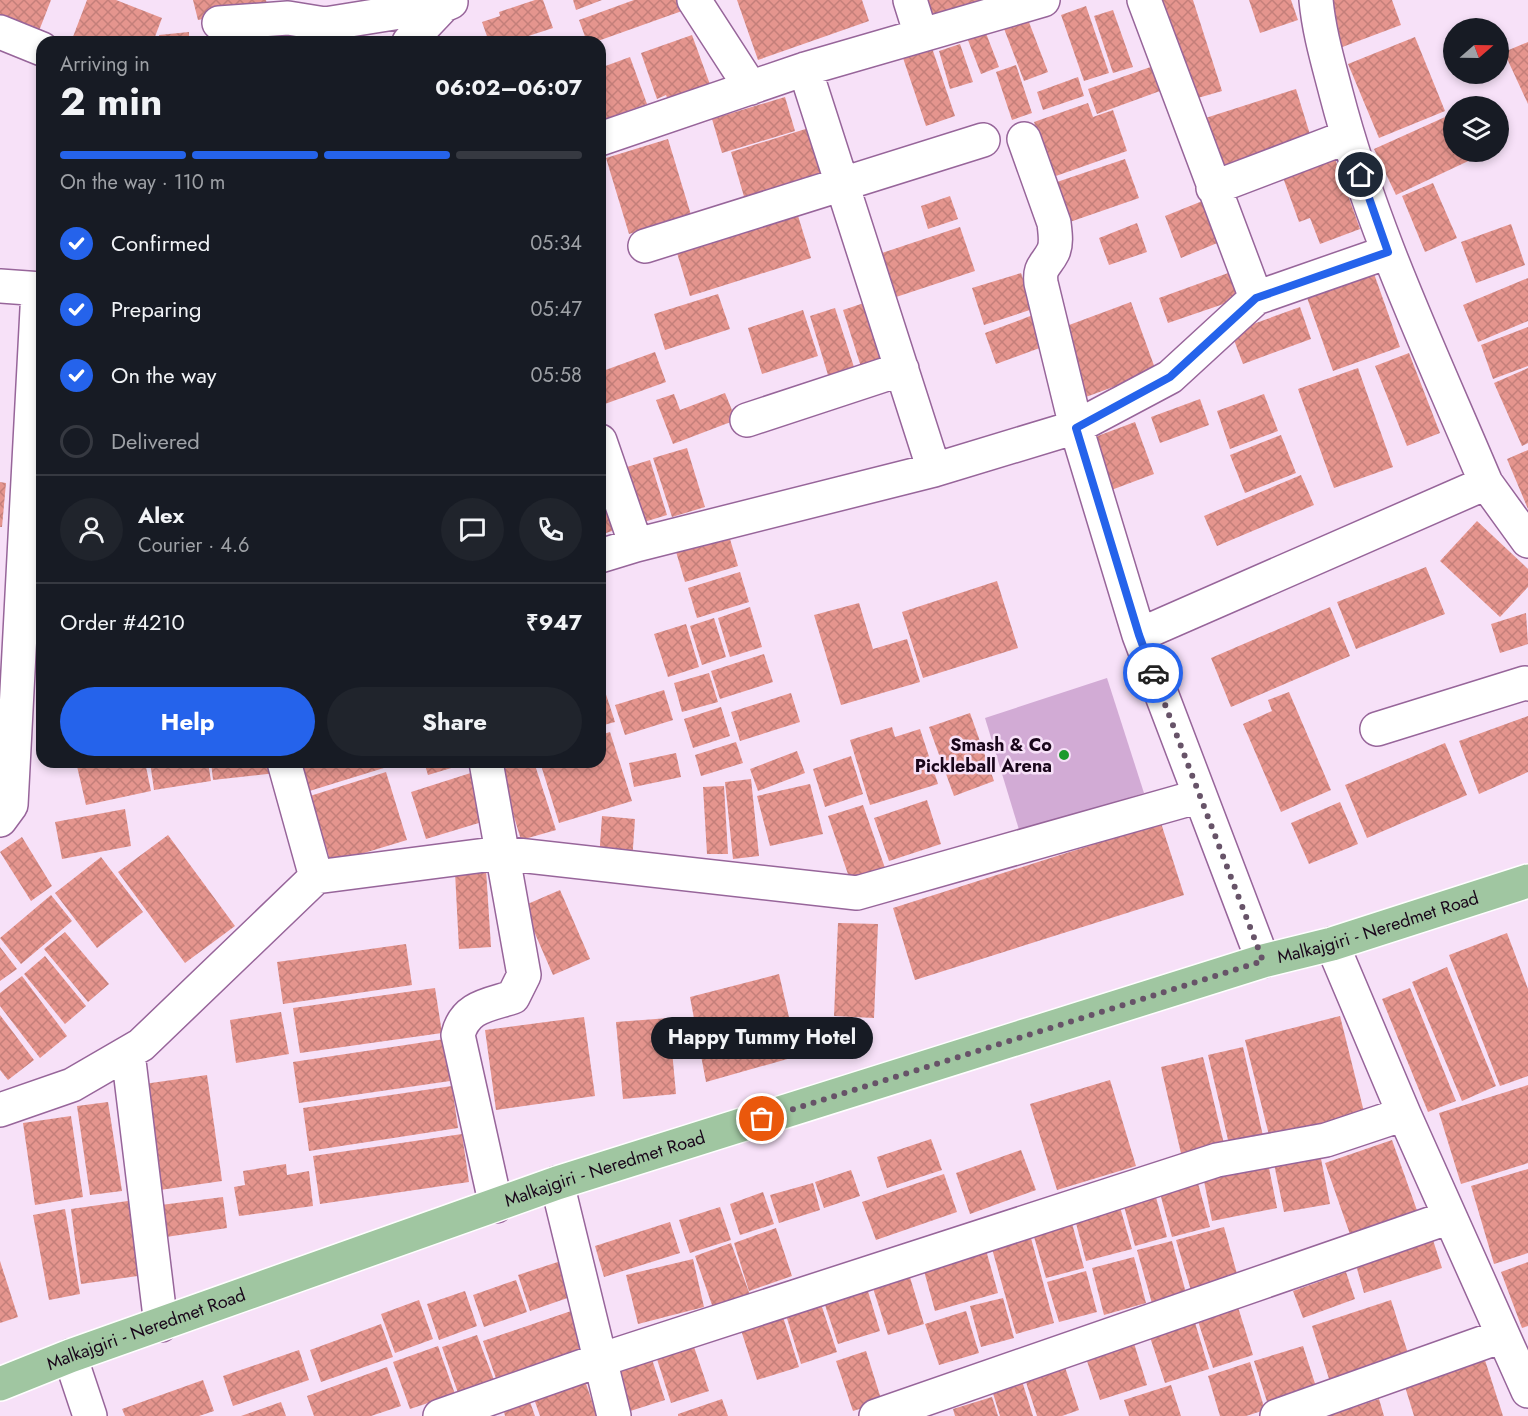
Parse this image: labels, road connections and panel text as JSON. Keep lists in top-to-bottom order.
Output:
{
  "streets": {
    "main road": ["Malkajgiri - Neredmet Road"]
  },
  "places": ["Smash & Co Pickleball Arena", "Happy Tummy Hotel"],
  "north": "right",
  "page": {
    "heading": ["2 min", "Arriving in", "06:02–06:07"],
    "panel": [
      "Alex",
      "Courier · 4.6",
      "Order #4210",
      "₹947"
    ],
    "bar": "On the way · 110 m",
    "list": [
      ["Confirmed", "05:34"],
      ["Preparing", "05:47"],
      ["On the way", "05:58"],
      "Delivered"
    ],
    "buttons": ["Help", "Share"],
    "bubble": "Happy Tummy Hotel"
  }
}
